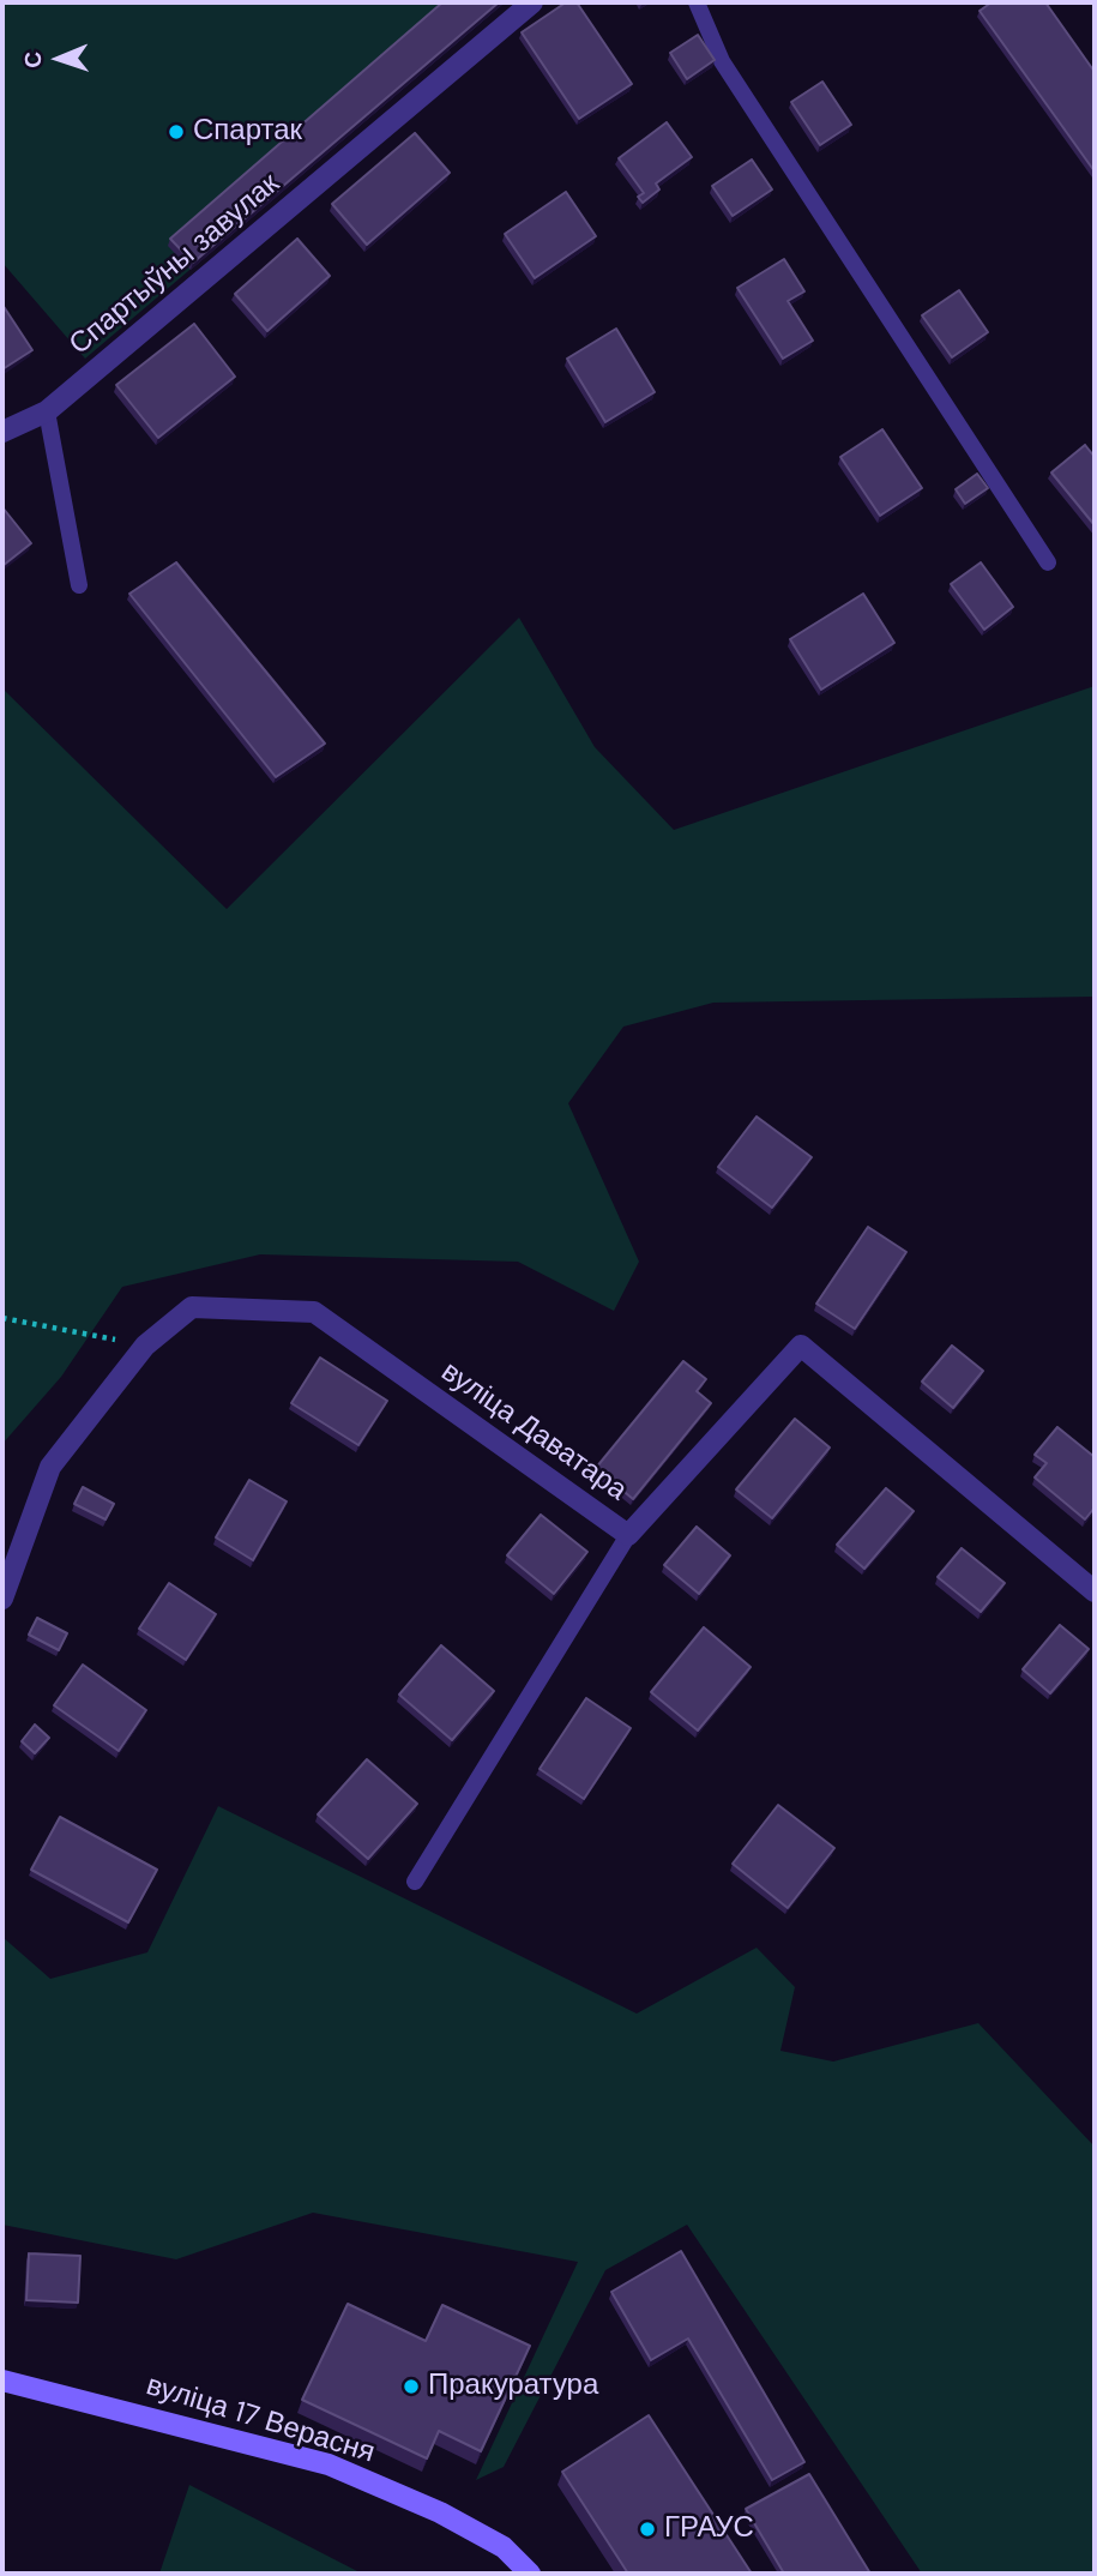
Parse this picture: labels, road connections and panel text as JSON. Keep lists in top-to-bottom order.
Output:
{
  "streets": {
    "street": ["Спартыўны завулак", "вуліца Даватара", "вуліца 17 Верасня"]
  },
  "places": ["Спартак", "Пракуратура", "ГРАУС"],
  "north": "left"
}
